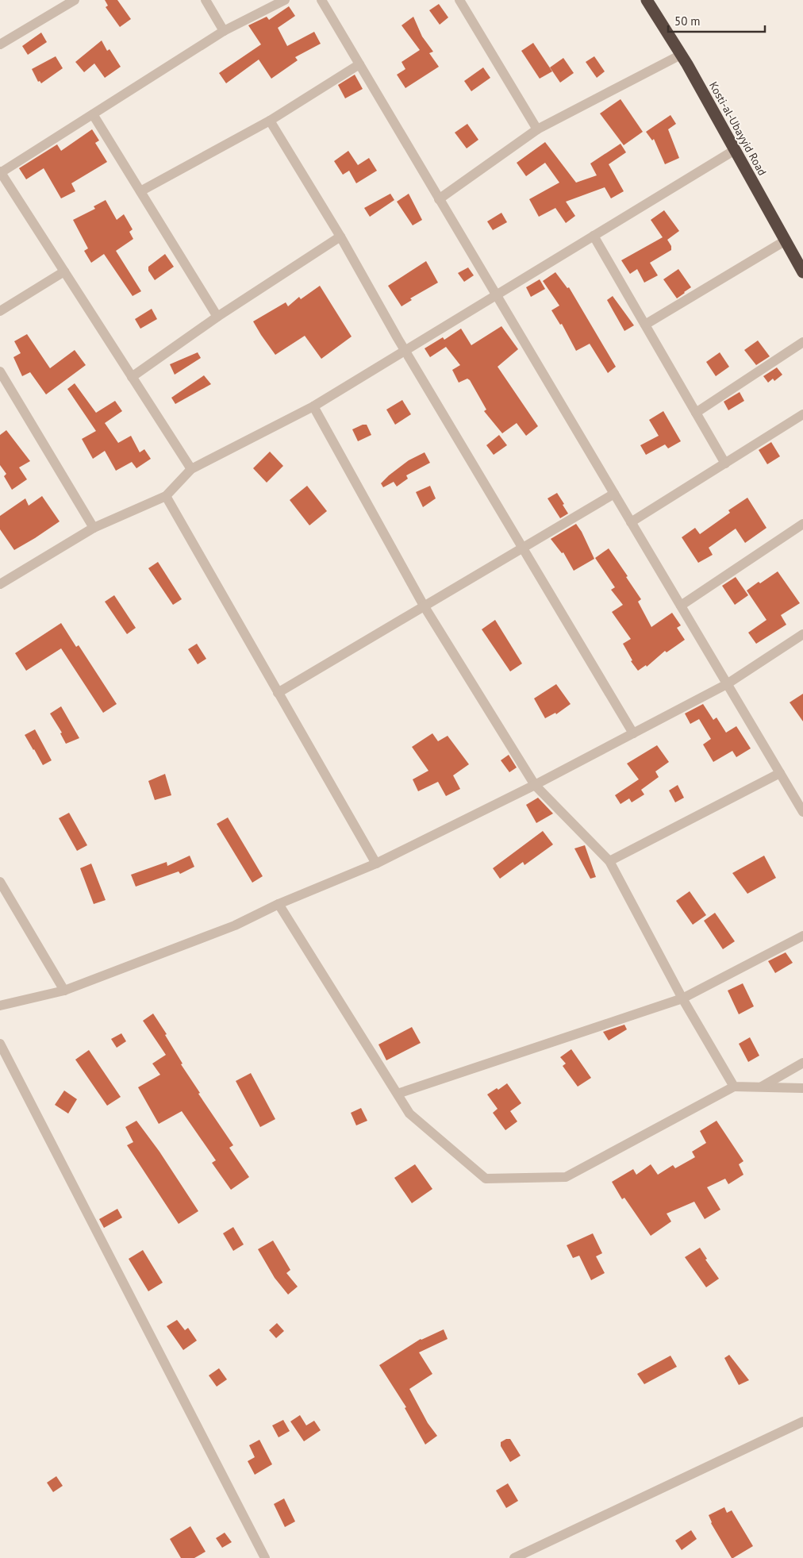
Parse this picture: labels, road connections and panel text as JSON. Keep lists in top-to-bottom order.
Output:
{
  "streets": {
    "highway": ["Kosti-al-Ubayyid Road"]
  },
  "scale_bar": "50 m"
}
